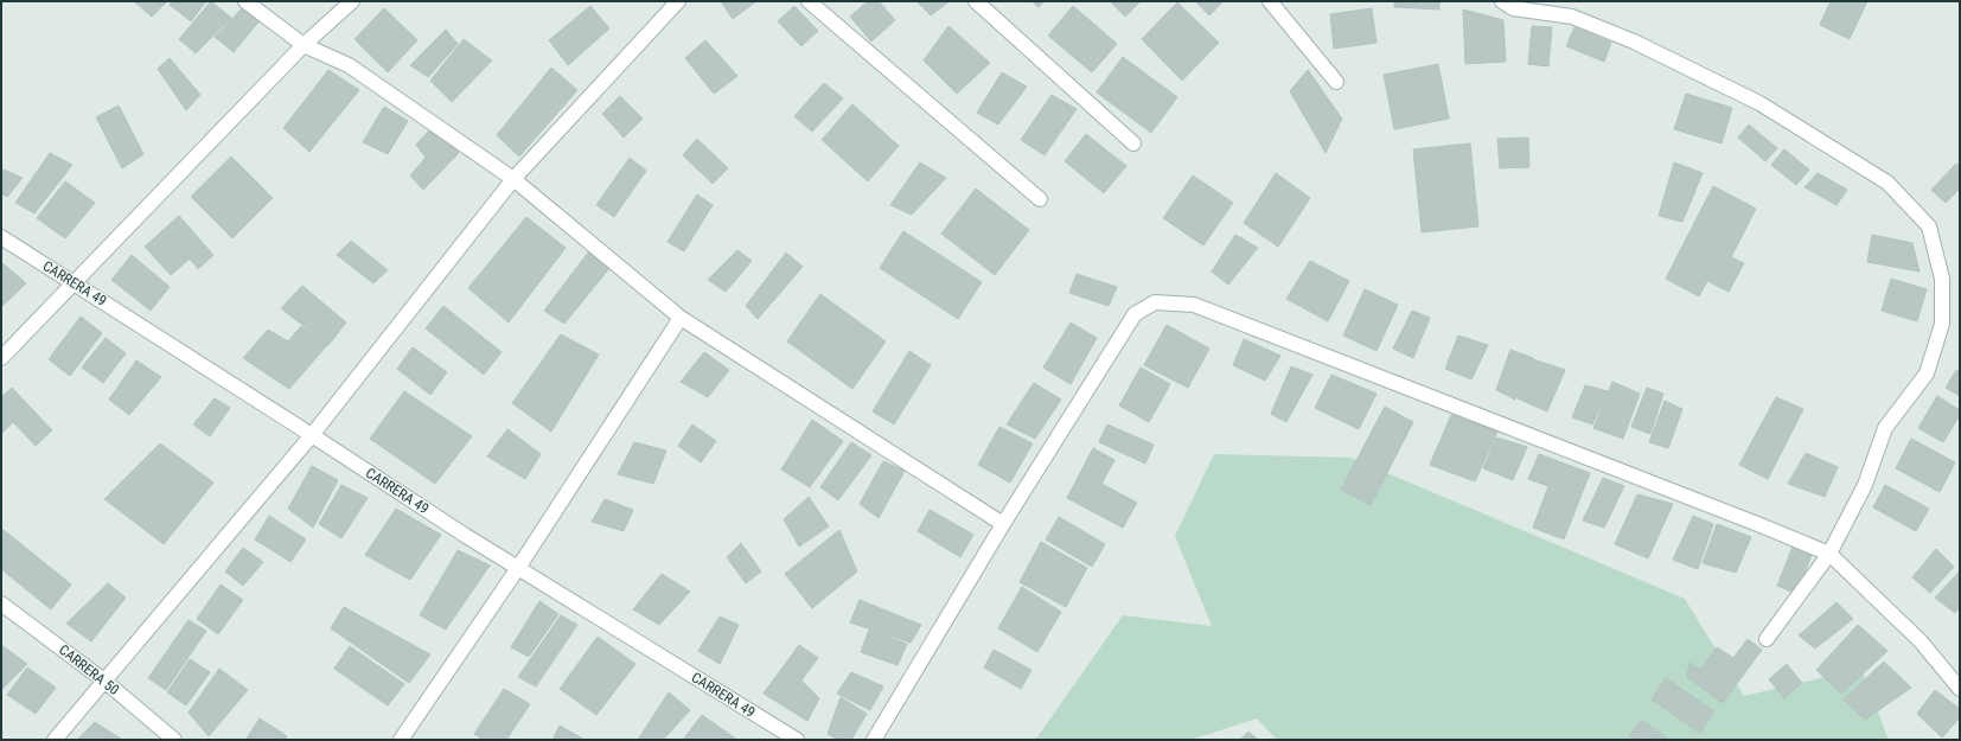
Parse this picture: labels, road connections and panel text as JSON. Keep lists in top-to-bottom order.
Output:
{
  "streets": {
    "street": ["CARRERA 49", "CARRERA 50"]
  }
}
